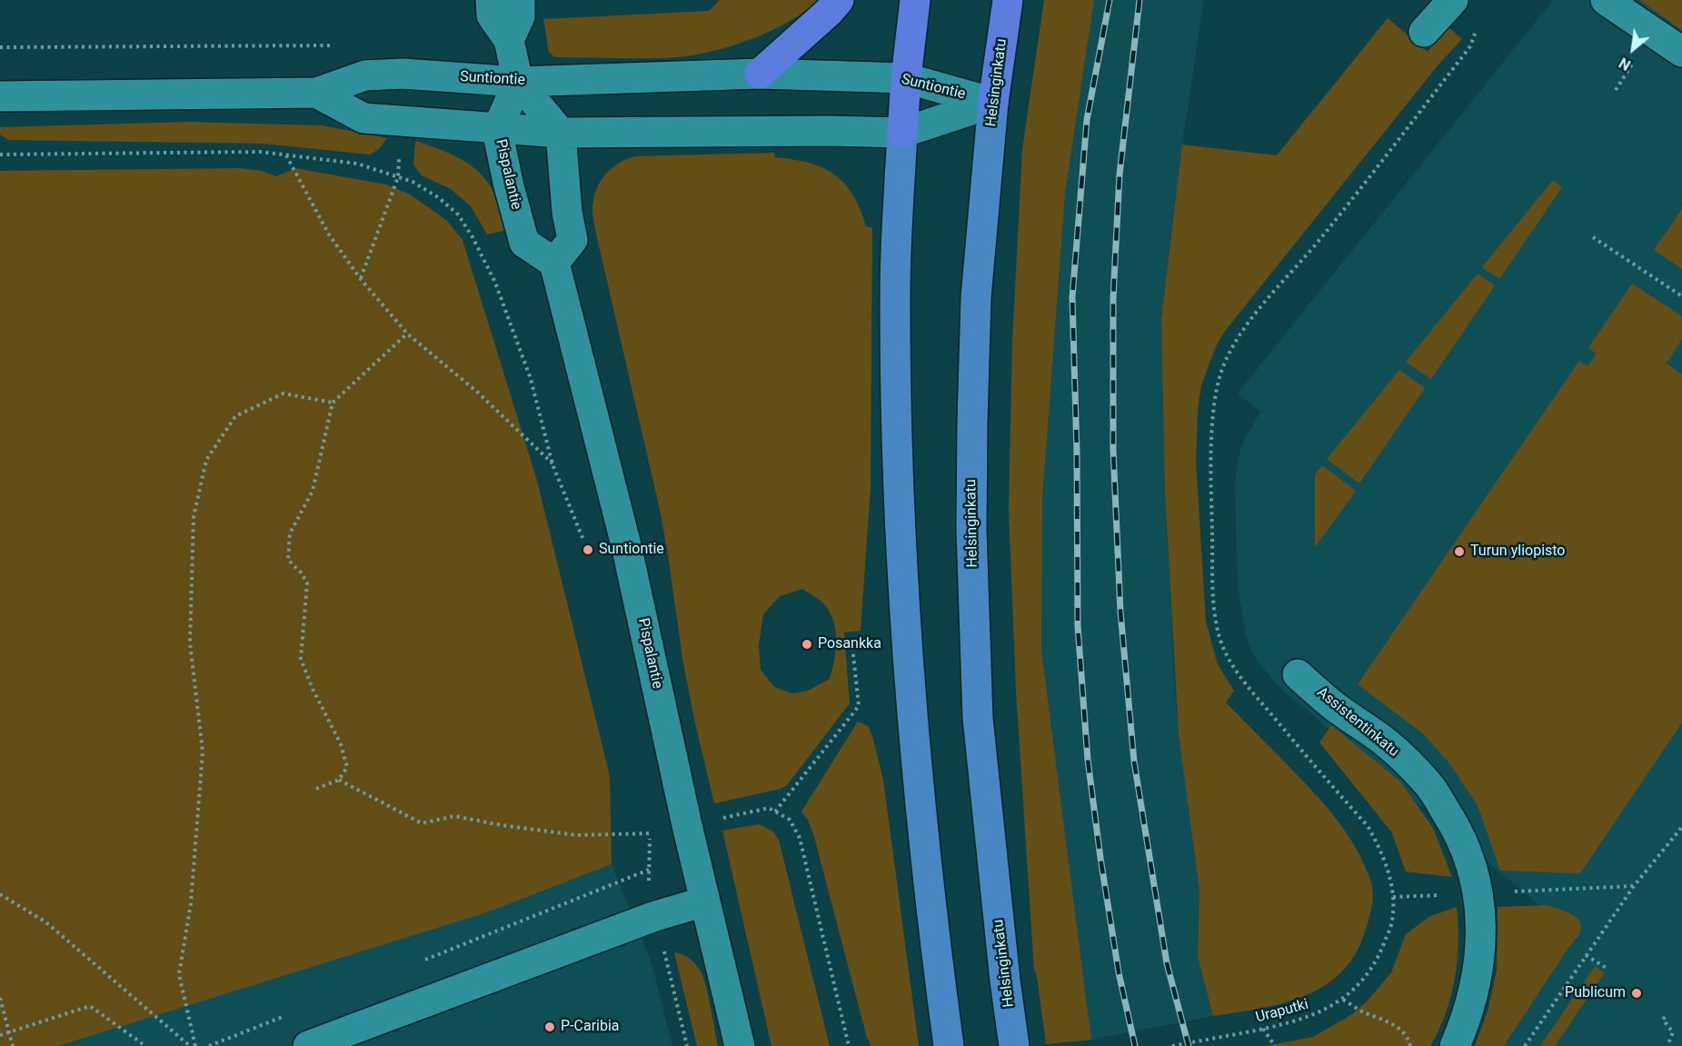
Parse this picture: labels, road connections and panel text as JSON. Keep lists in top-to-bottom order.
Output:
{
  "streets": {
    "highway": ["Helsinginkatu"],
    "street": ["Suntiontie", "Pispalantie", "Assistentinkatu"],
    "path": ["Uraputki"]
  },
  "crossings": [
    ["Suntiontie", "Helsinginkatu"],
    ["Suntiontie", "Pispalantie"]
  ],
  "places": [
    "Suntiontie",
    "Turun yliopisto",
    "Posankka",
    "Publicum",
    "P-Caribia"
  ],
  "north": "bottom left"
}
